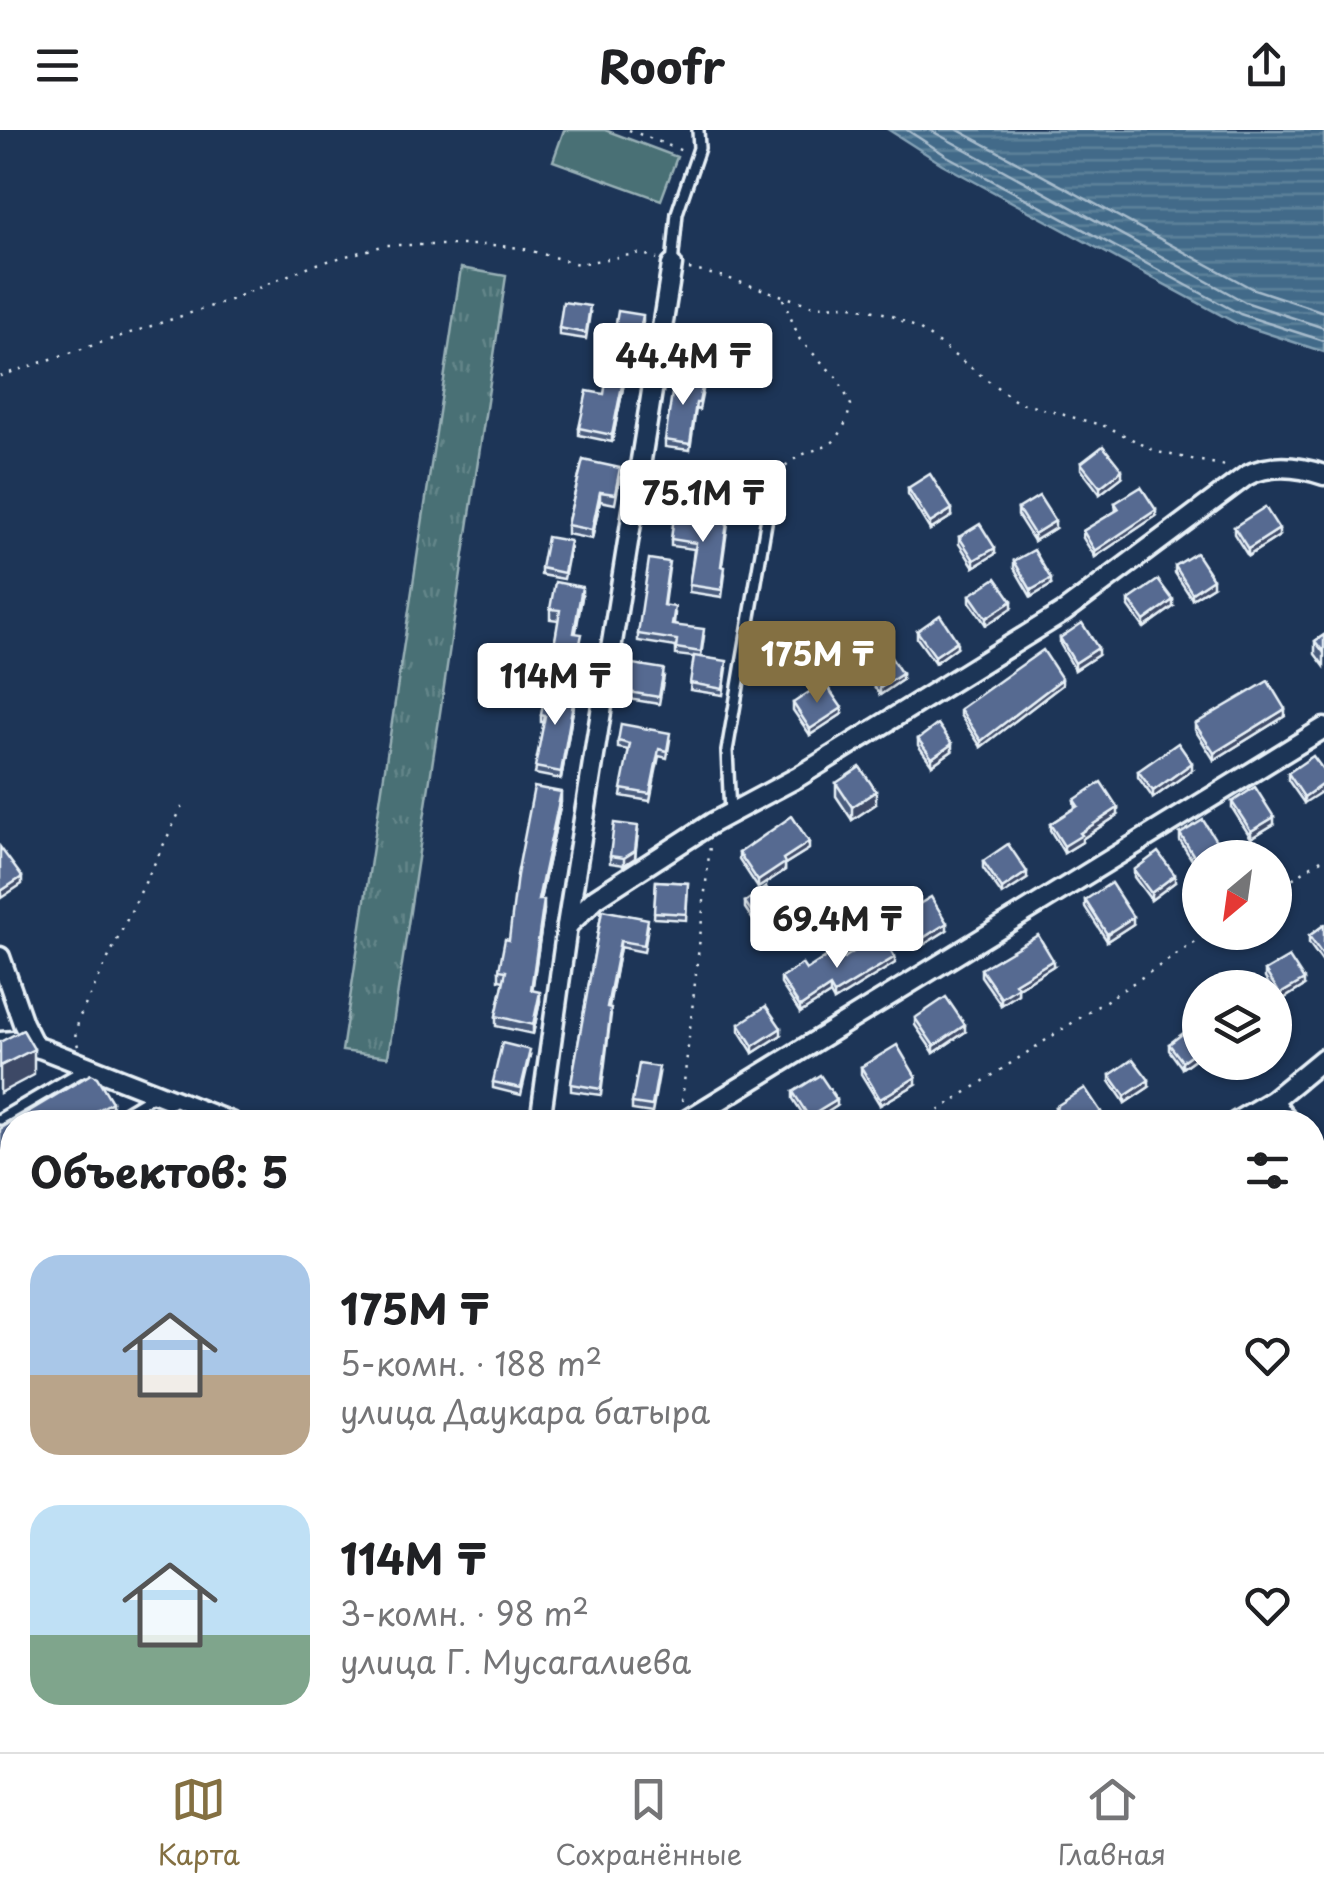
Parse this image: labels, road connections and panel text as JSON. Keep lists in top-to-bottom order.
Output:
{
  "north": "bottom left",
  "page": {
    "header": "Roofr",
    "price": [
      "44.4M ₸",
      "75.1M ₸",
      "175M ₸",
      "114M ₸",
      "69.4M ₸"
    ],
    "heading": "Объектов: 5",
    "list": [
      {
        "name": "175M ₸",
        "note": "5-комн. · 188 m² · улица Даукара батыра"
      },
      {
        "name": "114M ₸",
        "note": "3-комн. · 98 m² · улица Г. Мусагалиева"
      }
    ],
    "tabs": ["Карта", "Сохранённые", "Главная"]
  }
}
